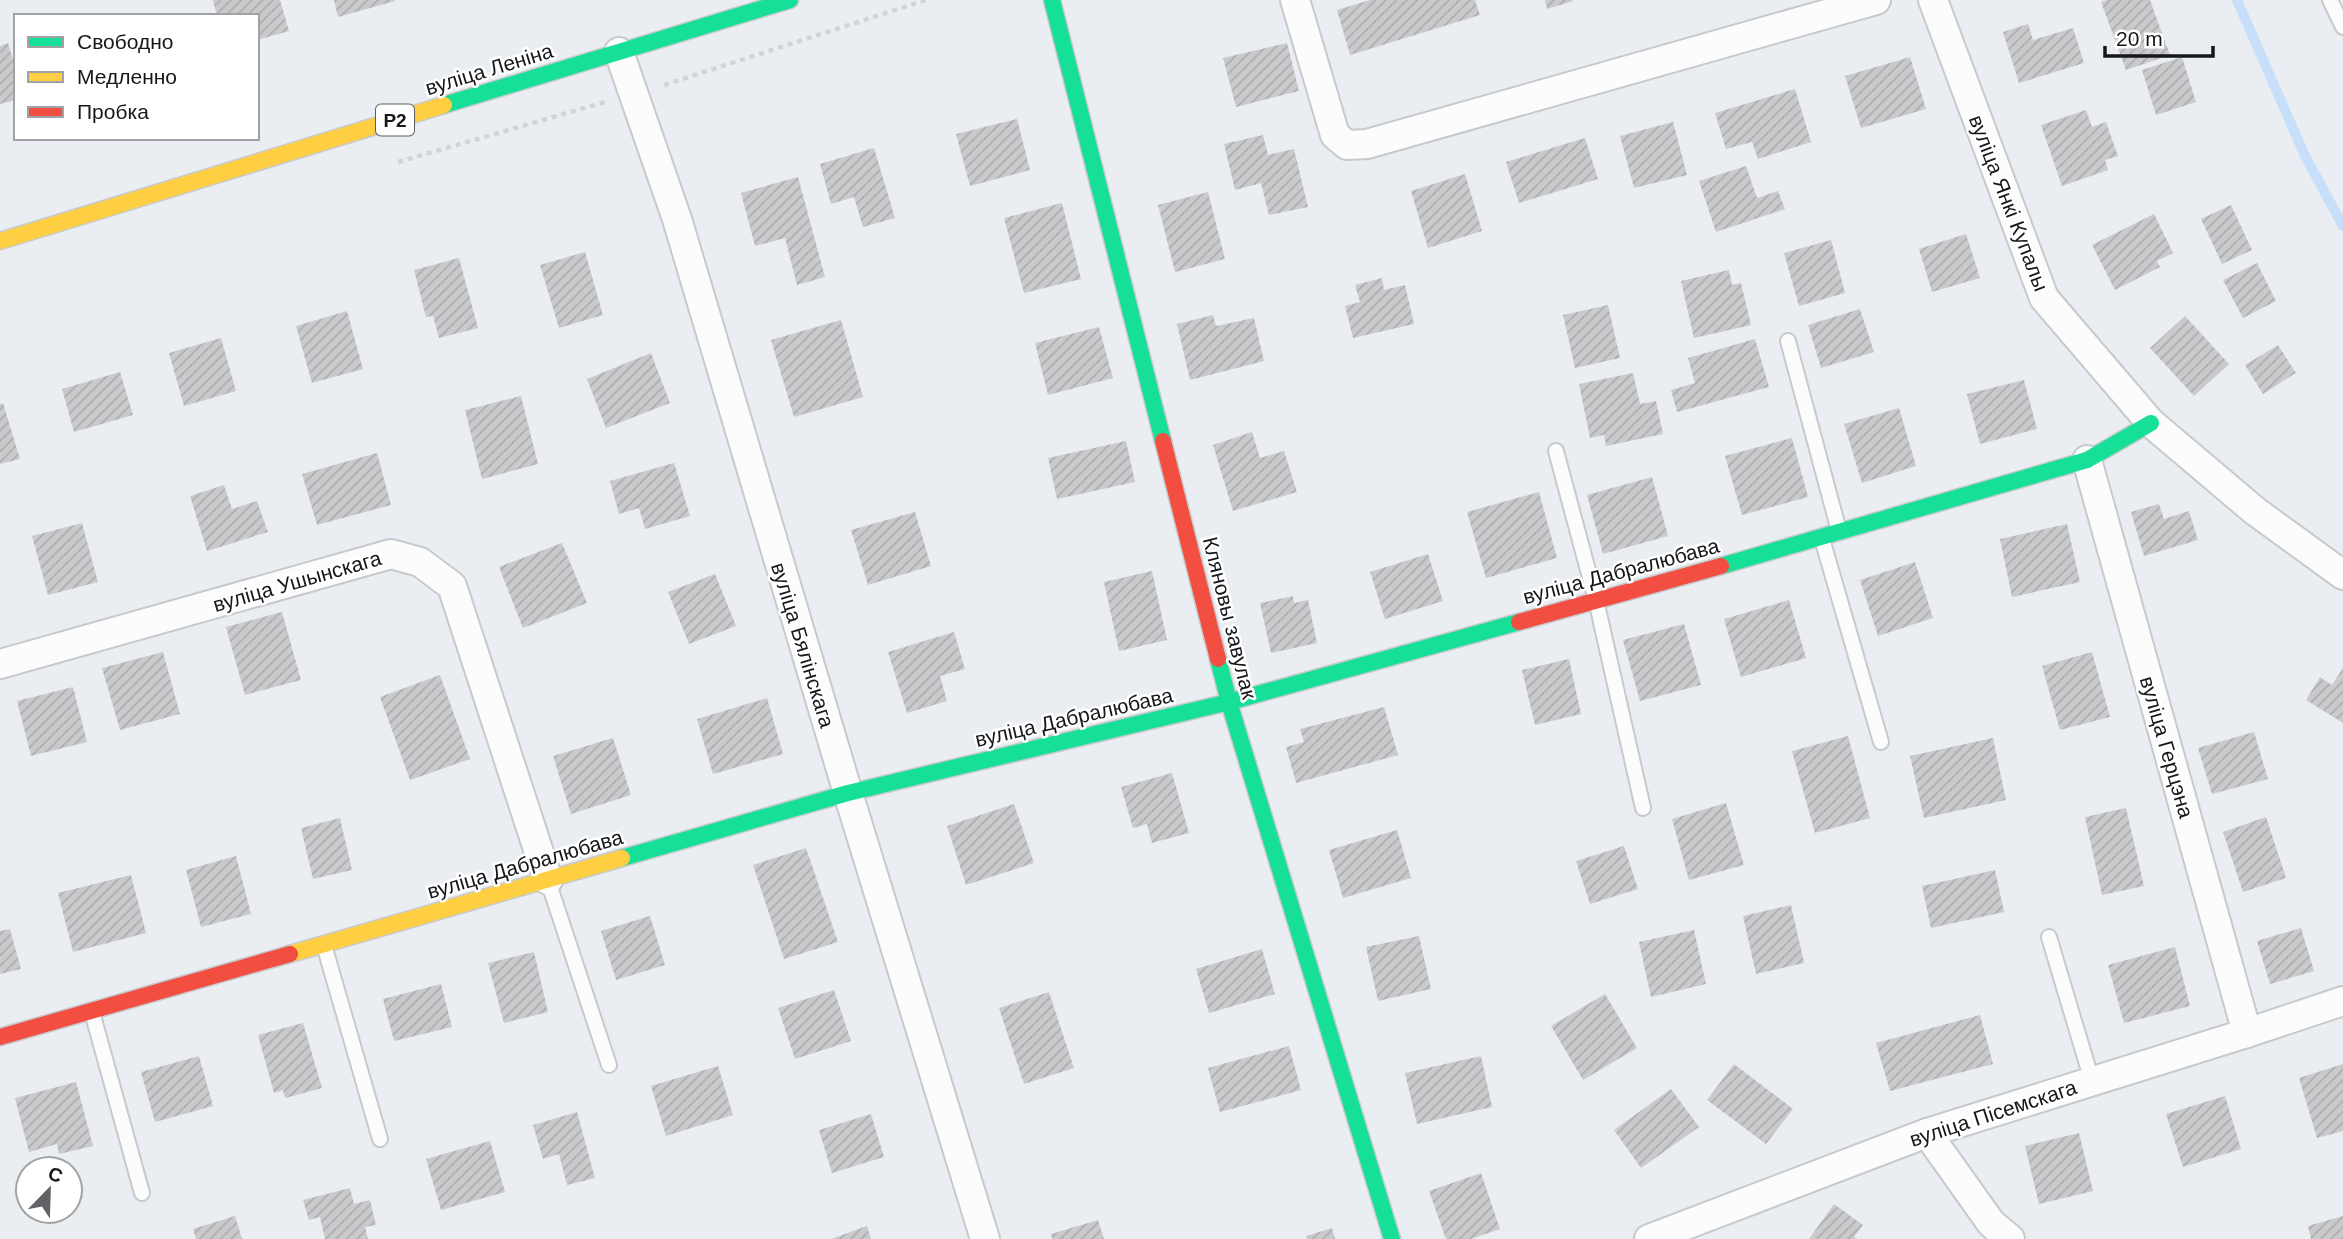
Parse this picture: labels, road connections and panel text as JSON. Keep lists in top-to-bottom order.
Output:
{
  "streets": {
    "street": [
      "вуліца Леніна",
      "Р2",
      "вуліца Янкі Купалы",
      "вуліца Дабралюбава",
      "вуліца Ушынскага",
      "Кляновы завулак",
      "вуліца Бялінскага",
      "вуліца Герцэна",
      "вуліца Пісемскага"
    ]
  },
  "crossings": [
    ["вуліца Леніна", "вуліца Бялінскага"],
    ["вуліца Янкі Купалы", "вуліца Дабралюбава"],
    ["вуліца Дабралюбава", "вуліца Ушынскага"],
    ["вуліца Дабралюбава", "Кляновы завулак"],
    ["вуліца Дабралюбава", "вуліца Бялінскага"],
    ["вуліца Дабралюбава", "вуліца Герцэна"],
    ["вуліца Герцэна", "вуліца Пісемскага"]
  ],
  "legend": ["Свободно", "Медленно", "Пробка"],
  "scale_bar": "20 m",
  "north": "top right"
}
